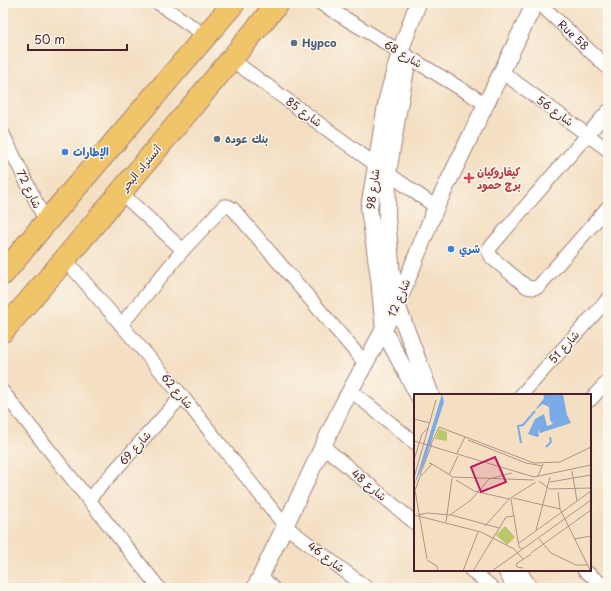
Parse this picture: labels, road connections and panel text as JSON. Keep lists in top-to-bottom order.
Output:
{
  "streets": {
    "highway": ["أتستراد البحر"],
    "street": [
      "Rue 58",
      "شارع 68",
      "شارع 56",
      "شارع 85",
      "شارع 72",
      "شارع 98",
      "شارع 12",
      "شارع 51",
      "شارع 62",
      "شارع 69",
      "شارع 48",
      "شارع 46"
    ]
  },
  "crossings": [
    ["شارع 68", "شارع 98"],
    ["شارع 68", "شارع 12"],
    ["شارع 56", "شارع 12"],
    ["شارع 85", "أتستراد البحر"],
    ["شارع 85", "شارع 98"],
    ["شارع 85", "شارع 12"],
    ["أتستراد البحر", "شارع 62"],
    ["شارع 98", "شارع 12"],
    ["شارع 12", "شارع 62"],
    ["شارع 12", "شارع 48"],
    ["شارع 12", "شارع 46"],
    ["شارع 62", "شارع 69"],
    ["شارع 62", "شارع 46"]
  ],
  "places": {
    "other": [
      "Hypco",
      "بنك عوده",
      "الإطارات",
      "شري"
    ],
    "health": ["كيفاروكيان برج حمود"]
  },
  "scale_bar": "50 m"
}
